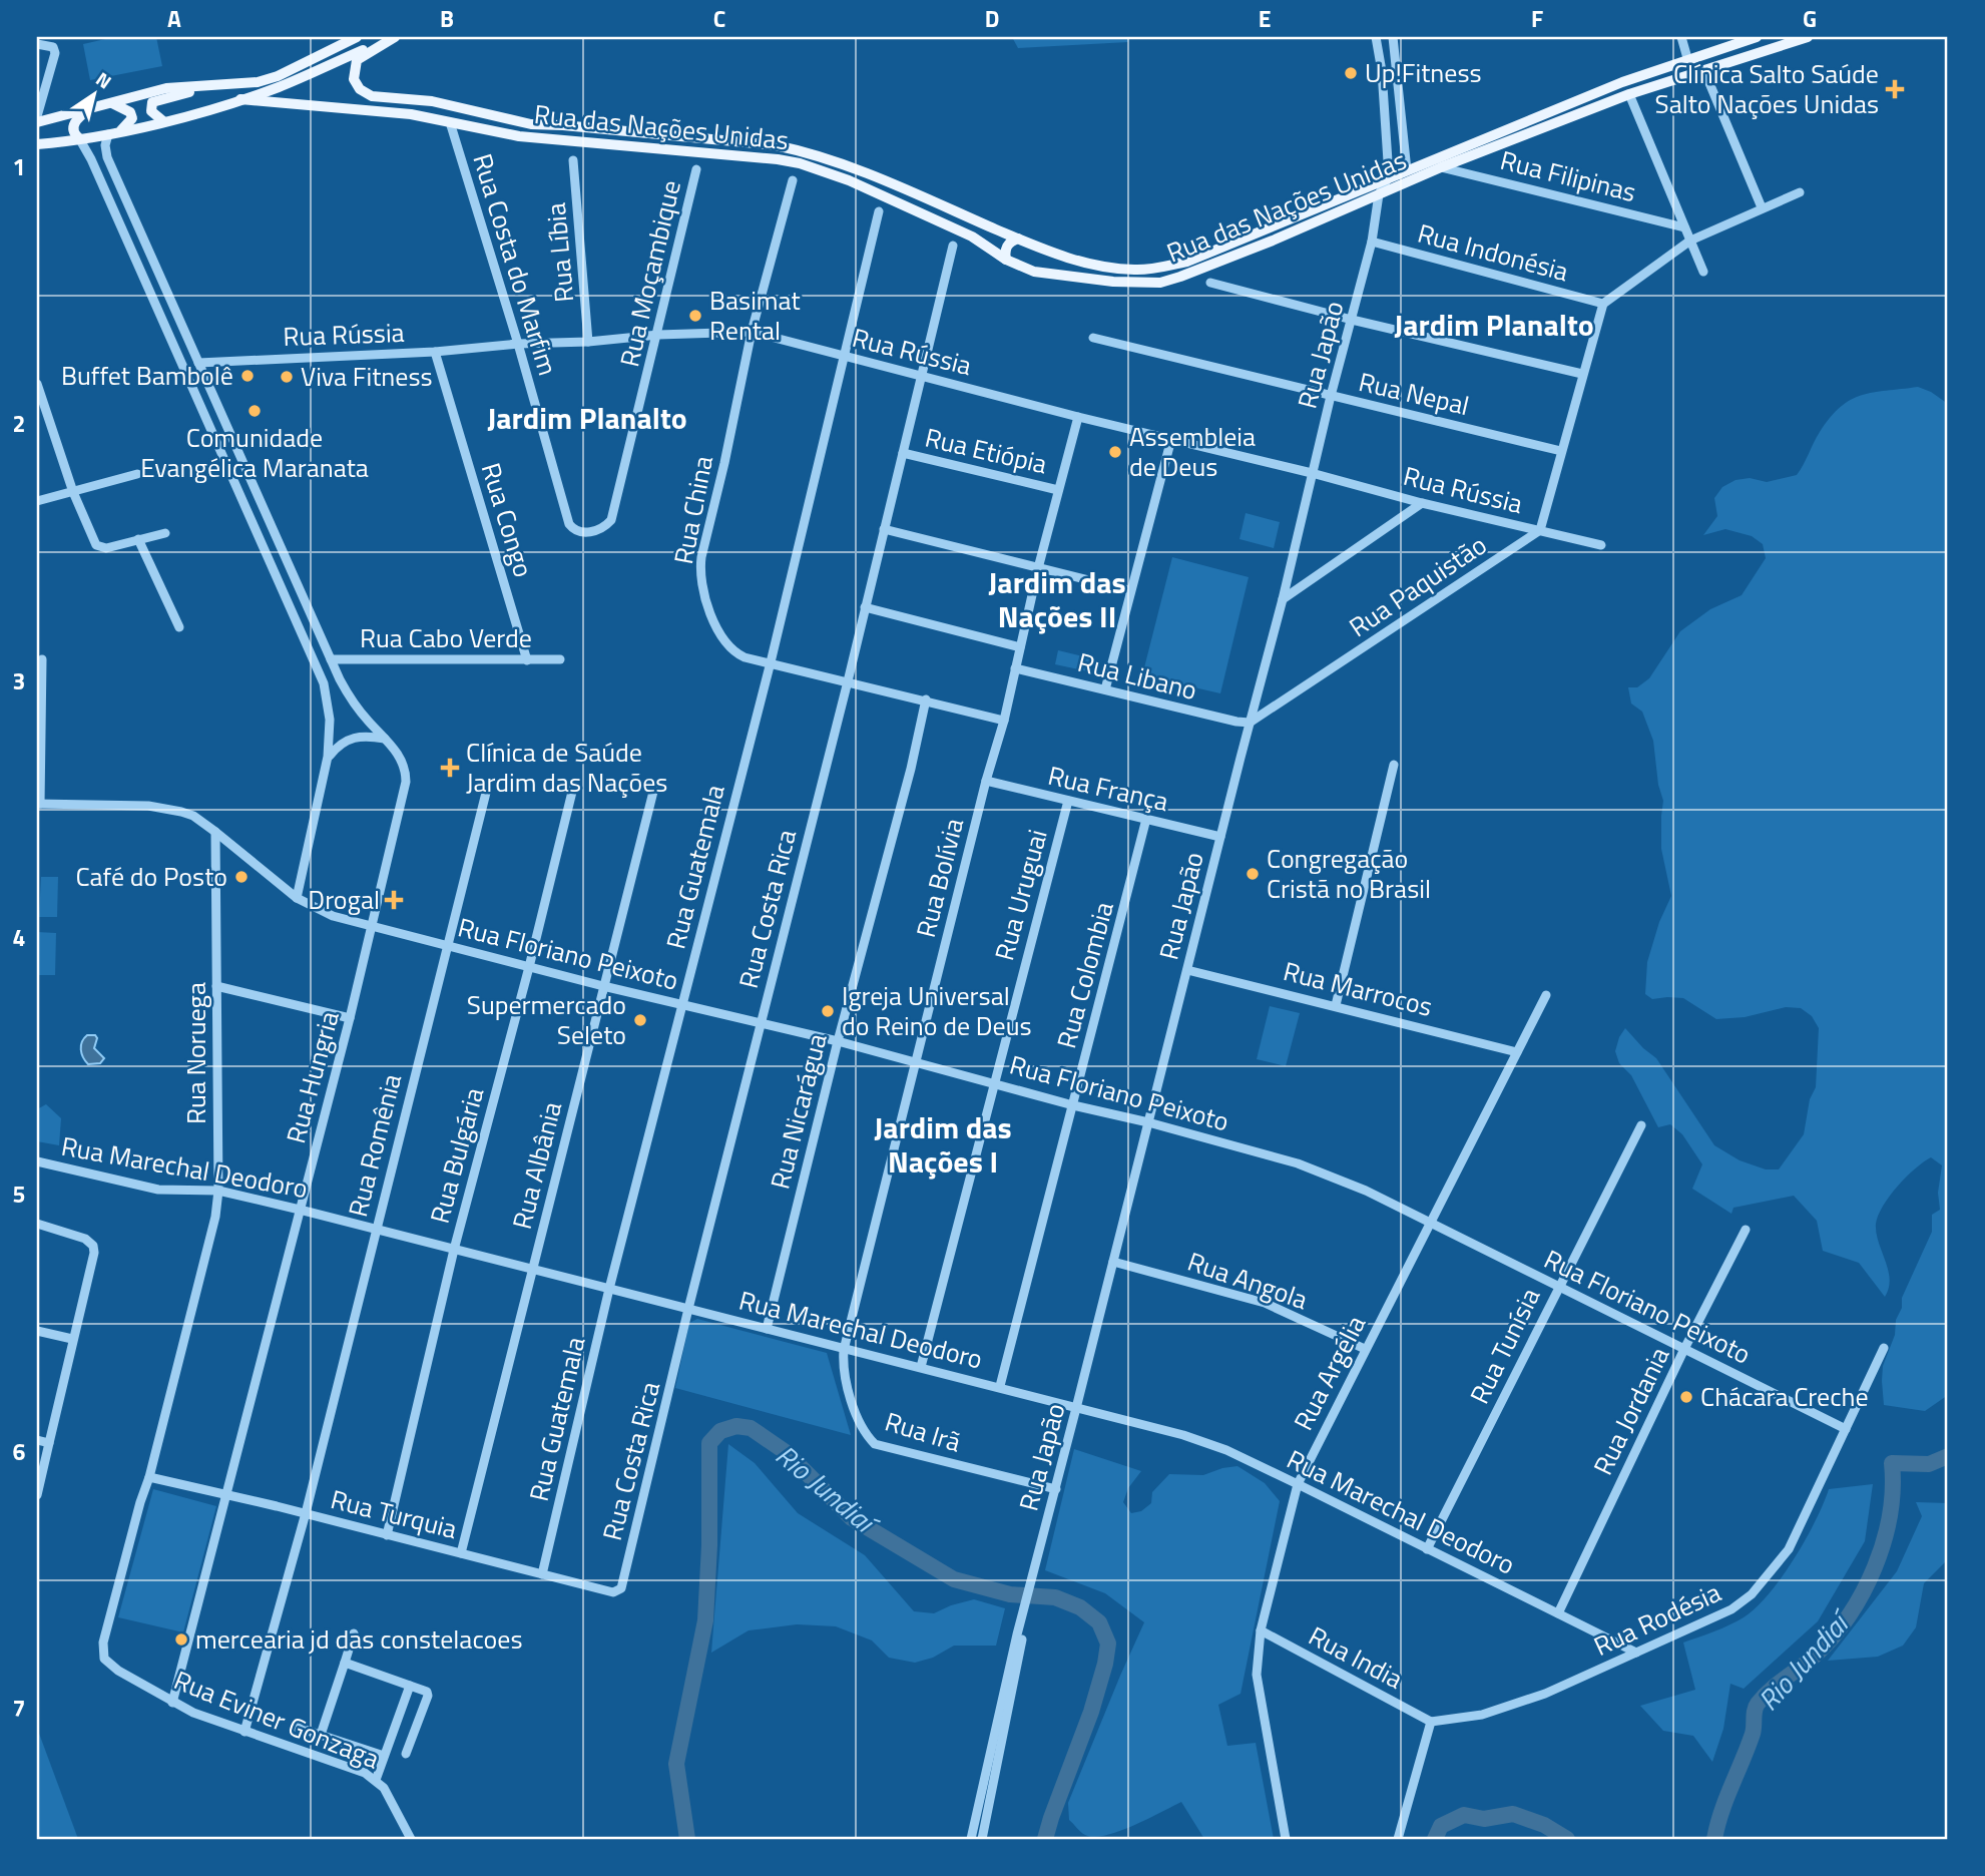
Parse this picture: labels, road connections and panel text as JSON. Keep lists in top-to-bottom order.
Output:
{
  "streets": {
    "main road": ["Rua das Nações Unidas"],
    "street": [
      "Rua Filipinas",
      "Rua Líbia",
      "Rua Indonésia",
      "Rua Costa do Marfim",
      "Rua Moçambique",
      "Rua Rússia",
      "Rua Japão",
      "Rua Nepal",
      "Rua Etiópia",
      "Rua China",
      "Rua Congo",
      "Rua Paquistão",
      "Rua Cabo Verde",
      "Rua Libano",
      "Rua França",
      "Rua Guatemala",
      "Rua Bolívia",
      "Rua Uruguai",
      "Rua Costa Rica",
      "Rua Floriano Peixoto",
      "Rua Colombia",
      "Rua Marrocos",
      "Rua Noruega",
      "Rua Hungria",
      "Rua Nicarágua",
      "Rua Romênia",
      "Rua Bulgária",
      "Rua Albânia",
      "Rua Marechal Deodoro",
      "Rua Angola",
      "Rua Tunísia",
      "Rua Argélia",
      "Rua Jordania",
      "Rua Irã",
      "Rua Turquia",
      "Rua Rodésia",
      "Rua India",
      "Rua Eviner Gonzaga"
    ]
  },
  "crossings": [
    ["Rua das Nações Unidas", "Rua Filipinas"],
    ["Rua das Nações Unidas", "Rua Costa do Marfim"],
    ["Rua das Nações Unidas", "Rua Japão"],
    ["Rua Líbia", "Rua Rússia"],
    ["Rua Indonésia", "Rua Japão"],
    ["Rua Costa do Marfim", "Rua Moçambique"],
    ["Rua Costa do Marfim", "Rua Rússia"],
    ["Rua Moçambique", "Rua Rússia"],
    ["Rua Rússia", "Rua Japão"],
    ["Rua Rússia", "Rua China"],
    ["Rua Rússia", "Rua Congo"],
    ["Rua Rússia", "Rua Paquistão"],
    ["Rua Rússia", "Rua Guatemala"],
    ["Rua Rússia", "Rua Bolívia"],
    ["Rua Rússia", "Rua Costa Rica"],
    ["Rua Rússia", "Rua Hungria"],
    ["Rua Japão", "Rua Nepal"],
    ["Rua Japão", "Rua Paquistão"],
    ["Rua Japão", "Rua Libano"],
    ["Rua Japão", "Rua França"],
    ["Rua Japão", "Rua Floriano Peixoto"],
    ["Rua Japão", "Rua Marrocos"],
    ["Rua Japão", "Rua Marechal Deodoro"],
    ["Rua Japão", "Rua Angola"],
    ["Rua Japão", "Rua Irã"],
    ["Rua Etiópia", "Rua Bolívia"],
    ["Rua Etiópia", "Rua Costa Rica"],
    ["Rua China", "Rua Guatemala"],
    ["Rua China", "Rua Bolívia"],
    ["Rua China", "Rua Costa Rica"],
    ["Rua China", "Rua Nicarágua"],
    ["Rua Congo", "Rua Cabo Verde"],
    ["Rua Paquistão", "Rua Libano"],
    ["Rua Cabo Verde", "Rua Hungria"],
    ["Rua Libano", "Rua Bolívia"],
    ["Rua França", "Rua Bolívia"],
    ["Rua França", "Rua Uruguai"],
    ["Rua França", "Rua Colombia"],
    ["Rua Guatemala", "Rua Floriano Peixoto"],
    ["Rua Guatemala", "Rua Marechal Deodoro"],
    ["Rua Guatemala", "Rua Turquia"],
    ["Rua Bolívia", "Rua Floriano Peixoto"],
    ["Rua Bolívia", "Rua Marechal Deodoro"],
    ["Rua Bolívia", "Rua Irã"],
    ["Rua Uruguai", "Rua Floriano Peixoto"],
    ["Rua Uruguai", "Rua Marechal Deodoro"],
    ["Rua Costa Rica", "Rua Floriano Peixoto"],
    ["Rua Costa Rica", "Rua Marechal Deodoro"],
    ["Rua Costa Rica", "Rua Turquia"],
    ["Rua Floriano Peixoto", "Rua Colombia"],
    ["Rua Floriano Peixoto", "Rua Noruega"],
    ["Rua Floriano Peixoto", "Rua Hungria"],
    ["Rua Floriano Peixoto", "Rua Nicarágua"],
    ["Rua Floriano Peixoto", "Rua Romênia"],
    ["Rua Floriano Peixoto", "Rua Bulgária"],
    ["Rua Floriano Peixoto", "Rua Albânia"],
    ["Rua Floriano Peixoto", "Rua Tunísia"],
    ["Rua Floriano Peixoto", "Rua Argélia"],
    ["Rua Floriano Peixoto", "Rua Jordania"],
    ["Rua Floriano Peixoto", "Rua Rodésia"],
    ["Rua Colombia", "Rua Marechal Deodoro"],
    ["Rua Marrocos", "Rua Argélia"],
    ["Rua Noruega", "Rua Marechal Deodoro"],
    ["Rua Noruega", "Rua Turquia"],
    ["Rua Noruega", "Rua Eviner Gonzaga"],
    ["Rua Hungria", "Rua Marechal Deodoro"],
    ["Rua Hungria", "Rua Turquia"],
    ["Rua Hungria", "Rua Eviner Gonzaga"],
    ["Rua Nicarágua", "Rua Marechal Deodoro"],
    ["Rua Romênia", "Rua Marechal Deodoro"],
    ["Rua Romênia", "Rua Turquia"],
    ["Rua Romênia", "Rua Eviner Gonzaga"],
    ["Rua Bulgária", "Rua Marechal Deodoro"],
    ["Rua Bulgária", "Rua Turquia"],
    ["Rua Albânia", "Rua Marechal Deodoro"],
    ["Rua Albânia", "Rua Turquia"],
    ["Rua Marechal Deodoro", "Rua Tunísia"],
    ["Rua Marechal Deodoro", "Rua Argélia"],
    ["Rua Marechal Deodoro", "Rua Jordania"],
    ["Rua Marechal Deodoro", "Rua Irã"],
    ["Rua Marechal Deodoro", "Rua Rodésia"],
    ["Rua Angola", "Rua Argélia"],
    ["Rua Argélia", "Rua India"],
    ["Rua Rodésia", "Rua India"]
  ],
  "districts": [
    "Jardim Planalto",
    "Jardim Planalto",
    "Jardim das Nações II",
    "Jardim das Nações I"
  ],
  "water": ["Rio Jundiaí"],
  "places": {
    "other": [
      "Up!Fitness",
      "Basimat Rental",
      "Buffet Bambolê",
      "Viva Fitness",
      "Comunidade Evangélica Maranata",
      "Assembleia de Deus",
      "Congregação Cristã no Brasil",
      "Café do Posto",
      "Igreja Universal do Reino de Deus",
      "Supermercado Seleto",
      "Chácara Creche",
      "mercearia jd das constelacoes"
    ],
    "health": ["Clínica Salto Saúde Salto Nações Unidas", "Clínica de Saúde Jardim das Nações", "Drogal"]
  },
  "north": "top right",
  "grid": {
    "columns": [
      "A",
      "B",
      "C",
      "D",
      "E",
      "F",
      "G"
    ],
    "rows": [
      "1",
      "2",
      "3",
      "4",
      "5",
      "6",
      "7"
    ]
  }
}
